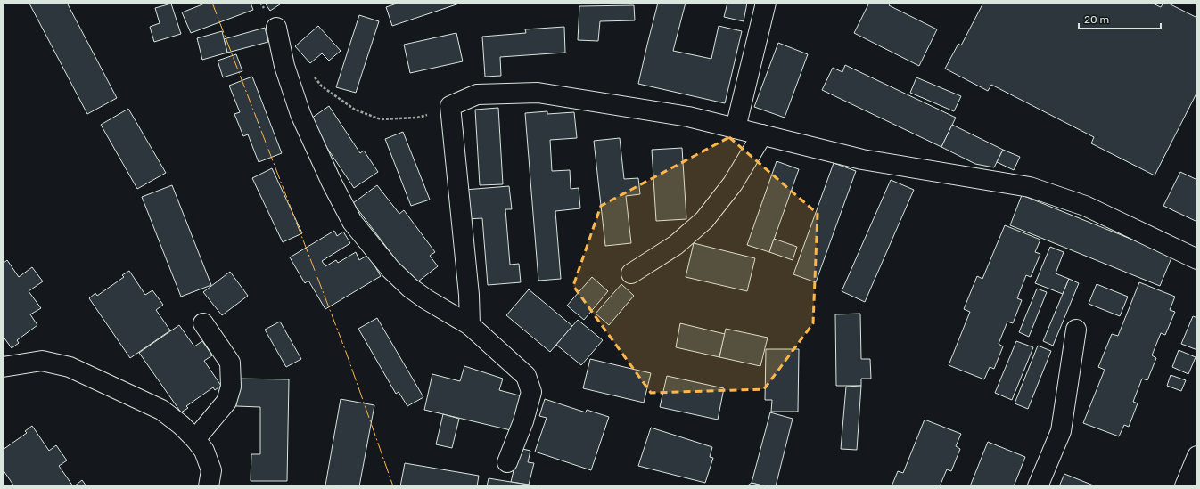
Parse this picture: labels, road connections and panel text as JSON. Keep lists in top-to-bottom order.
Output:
{
  "scale_bar": "20 m"
}
